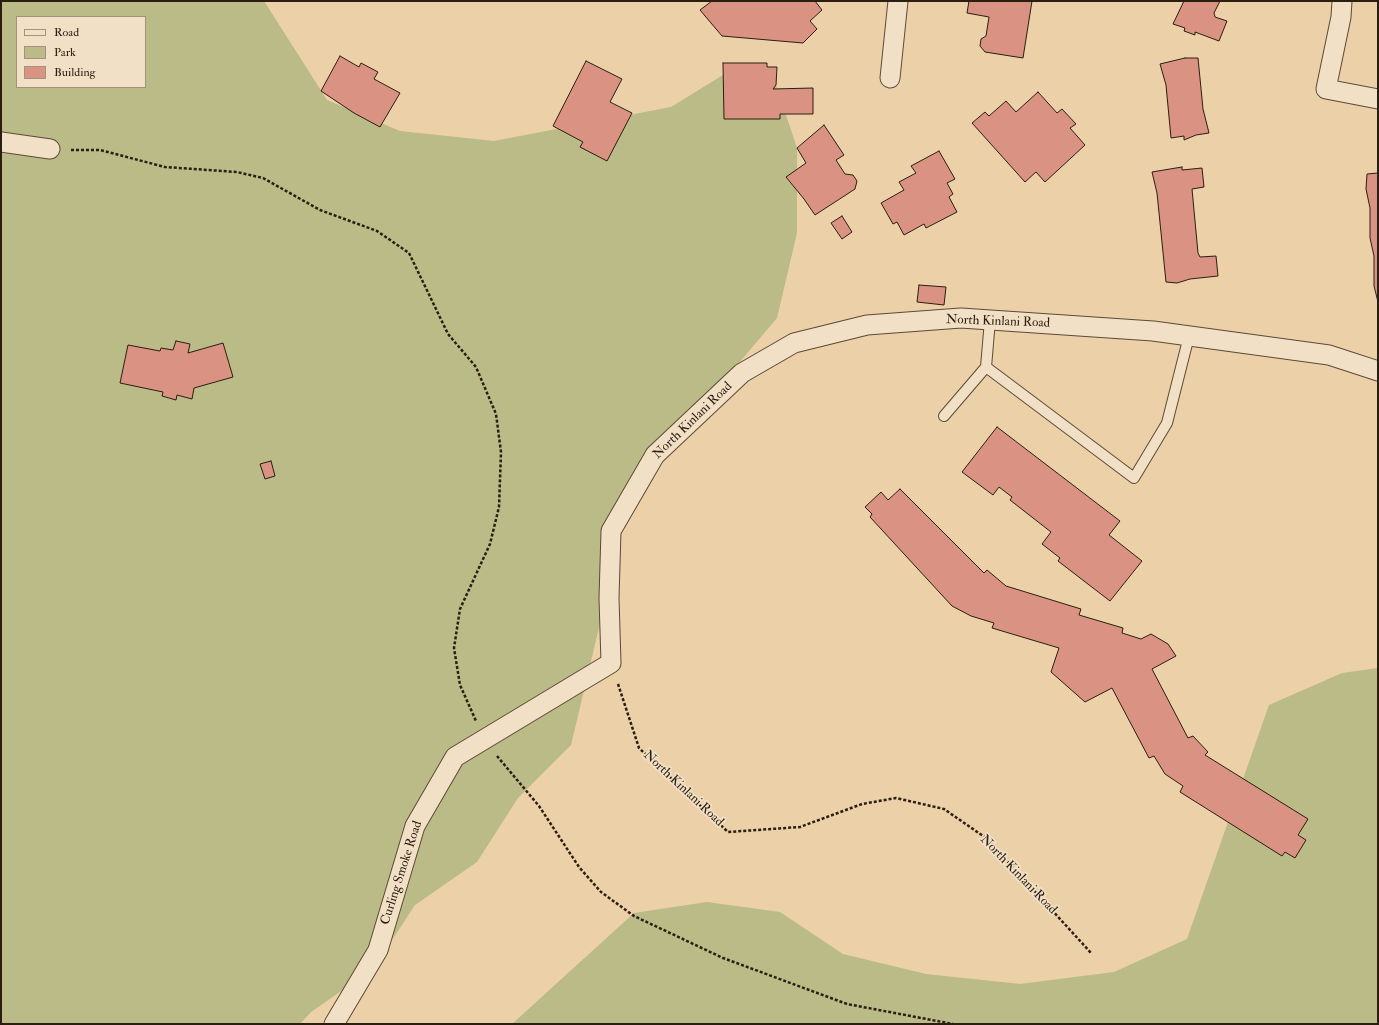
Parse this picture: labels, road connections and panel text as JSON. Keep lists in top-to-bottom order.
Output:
{
  "streets": {
    "street": ["North Kinlani Road", "Curling Smoke Road"]
  },
  "crossings": [
    ["North Kinlani Road", "Curling Smoke Road"]
  ],
  "legend": ["Road", "Park", "Building"]
}
